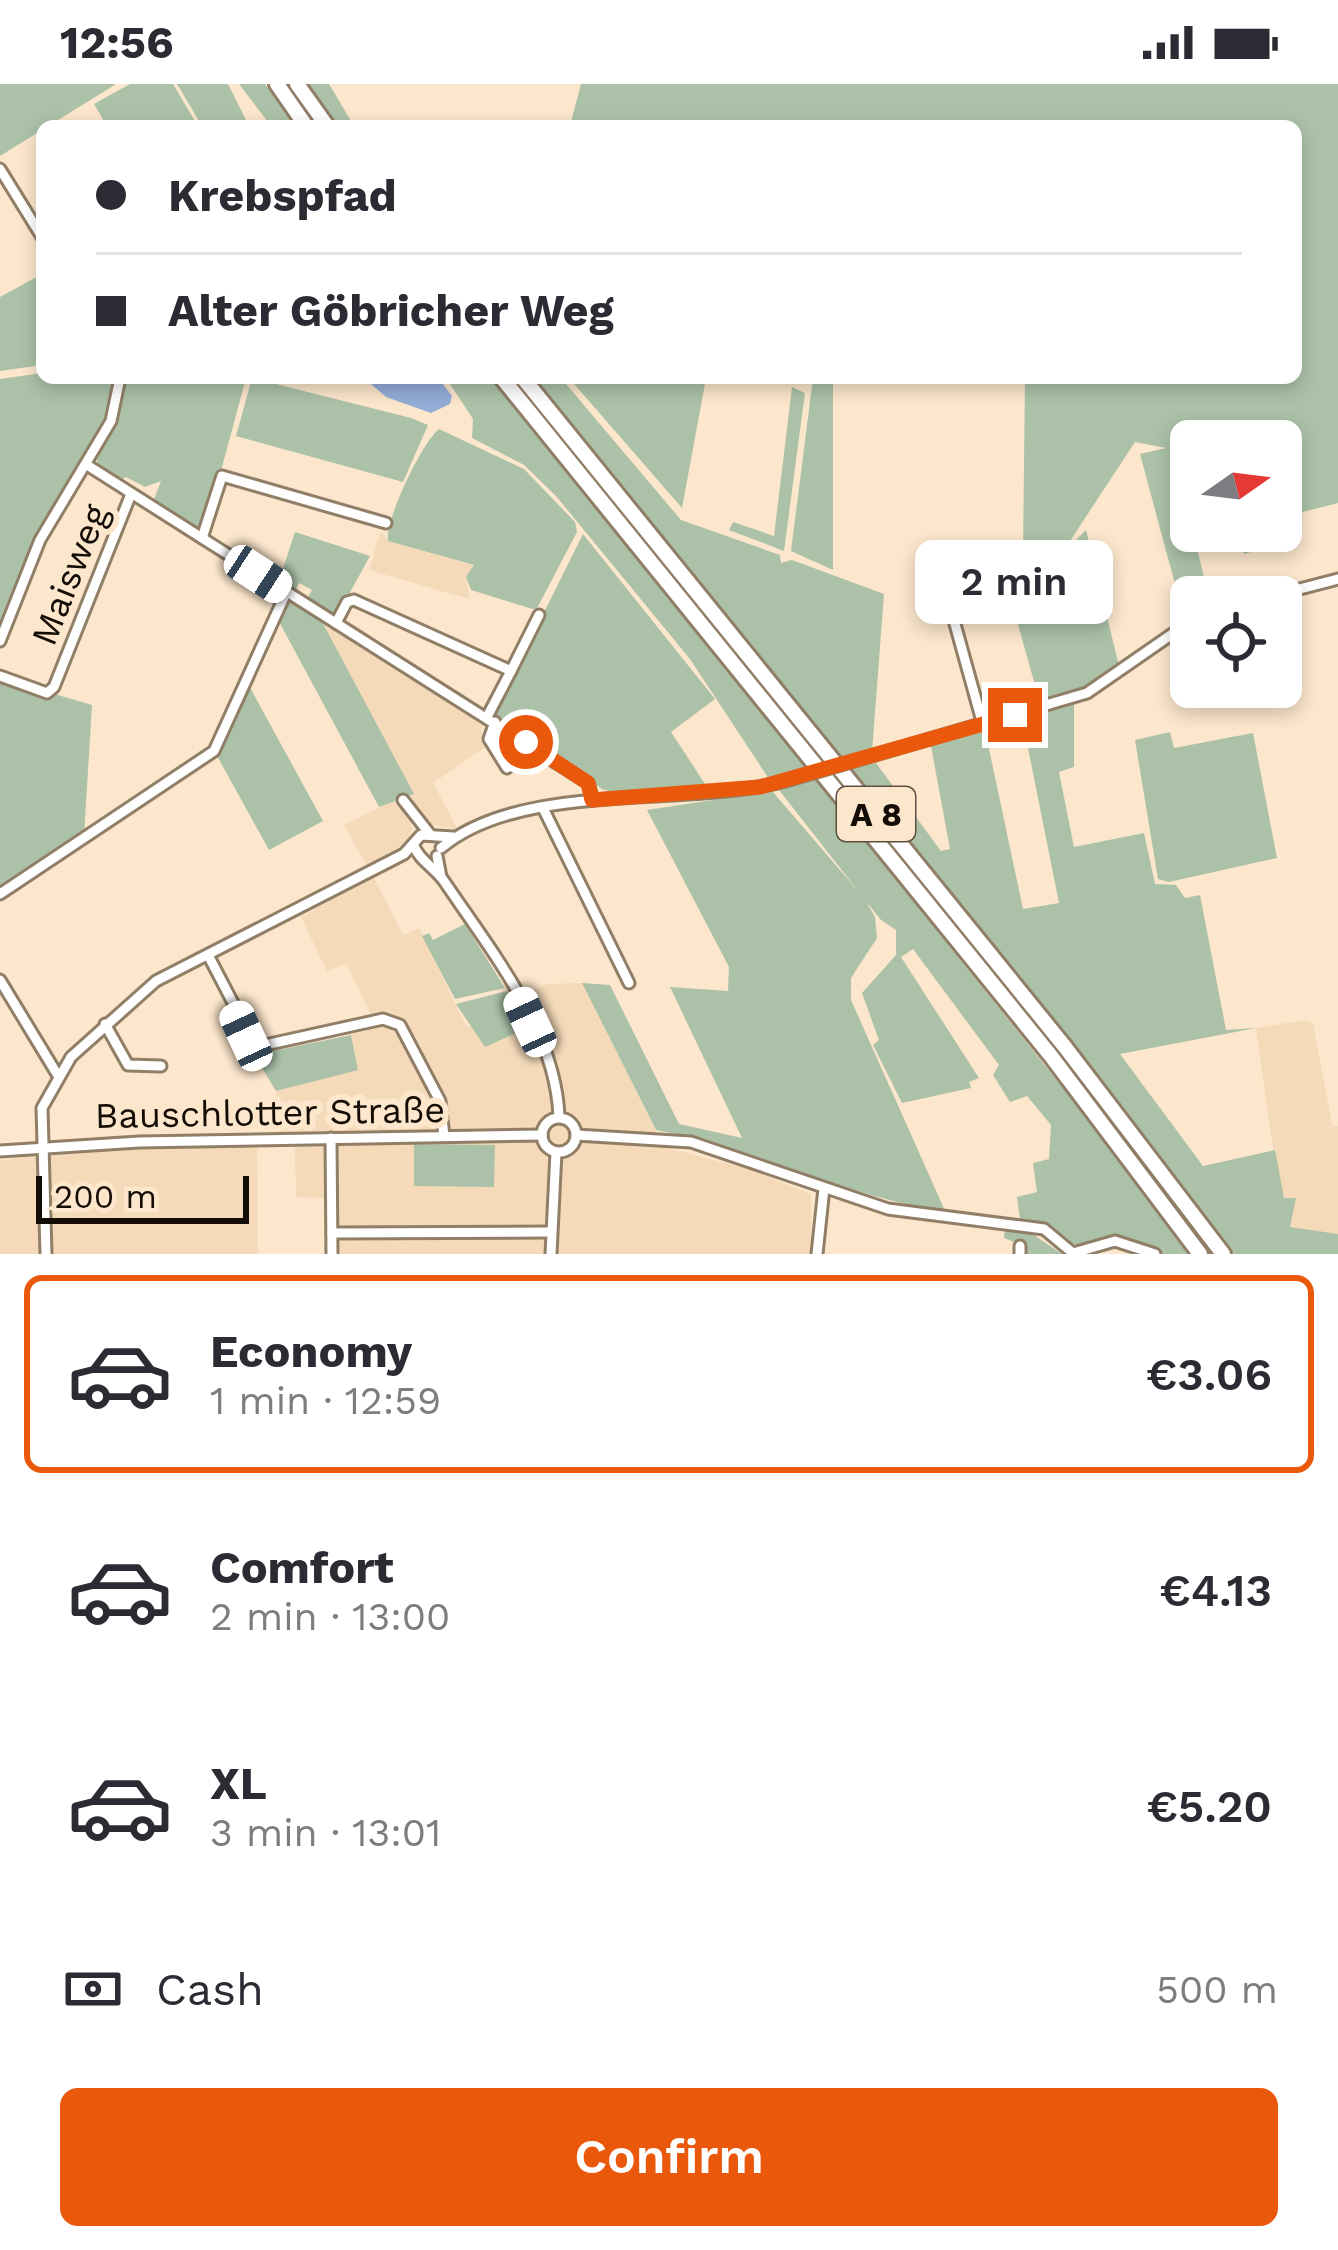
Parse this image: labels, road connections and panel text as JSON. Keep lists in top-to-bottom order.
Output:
{
  "streets": {
    "highway": ["A 8"],
    "street": ["Maisweg", "Bauschlotter Straße"]
  },
  "scale_bar": "200 m",
  "north": "right",
  "page": {
    "status": "12:56",
    "banner": ["Krebspfad", "Alter Göbricher Weg"],
    "bubble": "2 min",
    "scale": "200 m",
    "list": [
      {
        "name": "Economy",
        "note": "1 min · 12:59",
        "value": "€3.06"
      },
      {
        "name": "Comfort",
        "note": "2 min · 13:00",
        "value": "€4.13"
      },
      {
        "name": "XL",
        "note": "3 min · 13:01",
        "value": "€5.20"
      }
    ],
    "pay": ["Cash", "500 m"],
    "buttons": "Confirm"
  }
}
